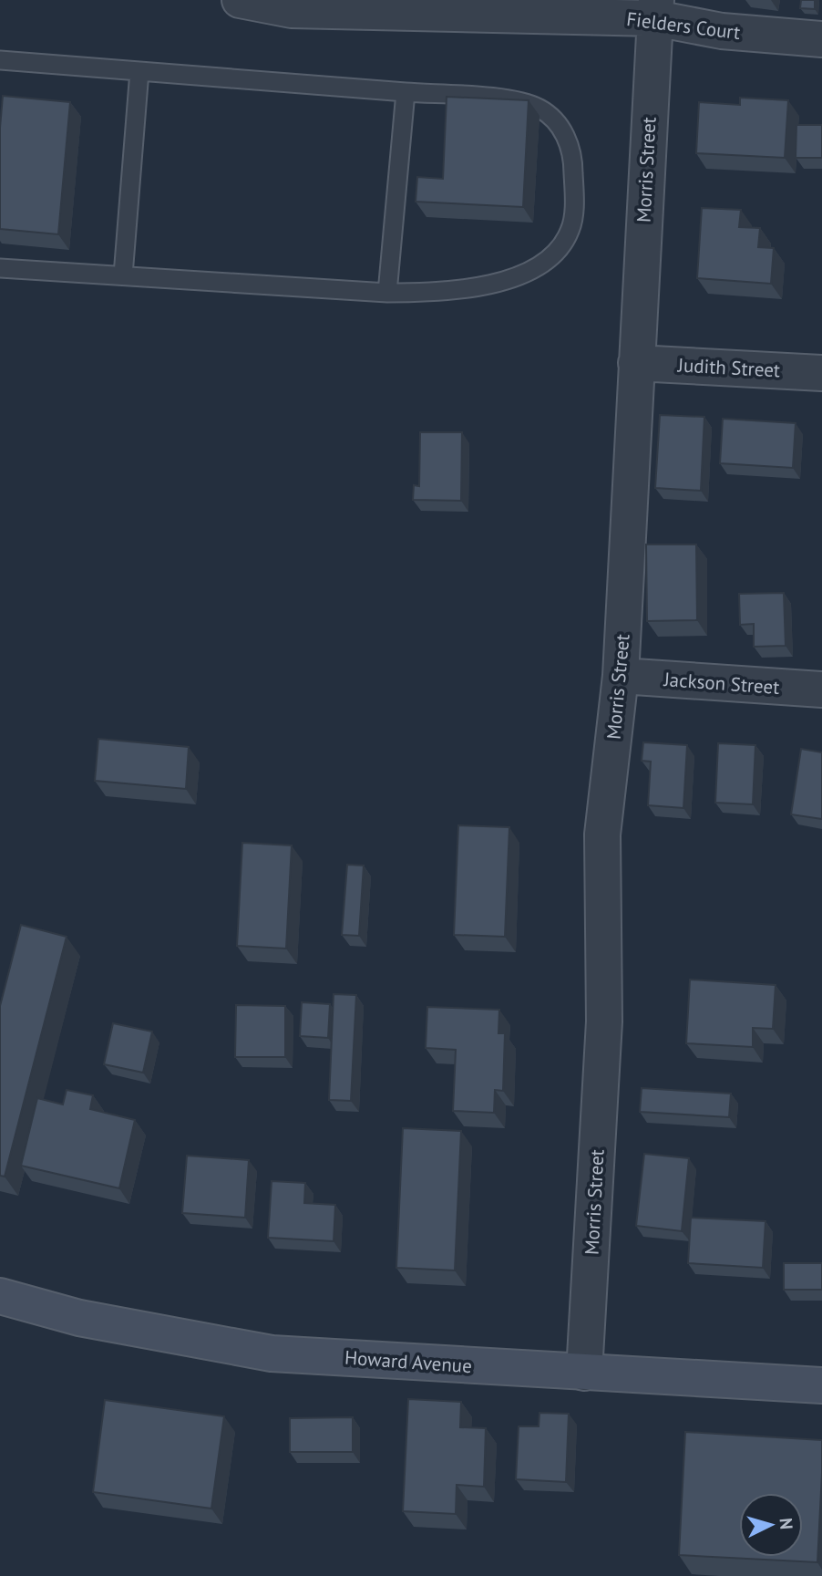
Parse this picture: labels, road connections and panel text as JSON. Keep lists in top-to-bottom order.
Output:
{
  "streets": {
    "main road": ["Howard Avenue"],
    "street": [
      "Fielders Court",
      "Morris Street",
      "Judith Street",
      "Jackson Street"
    ]
  },
  "crossings": [
    ["Fielders Court", "Morris Street"],
    ["Morris Street", "Judith Street"],
    ["Morris Street", "Jackson Street"],
    ["Morris Street", "Howard Avenue"]
  ],
  "north": "right"
}
